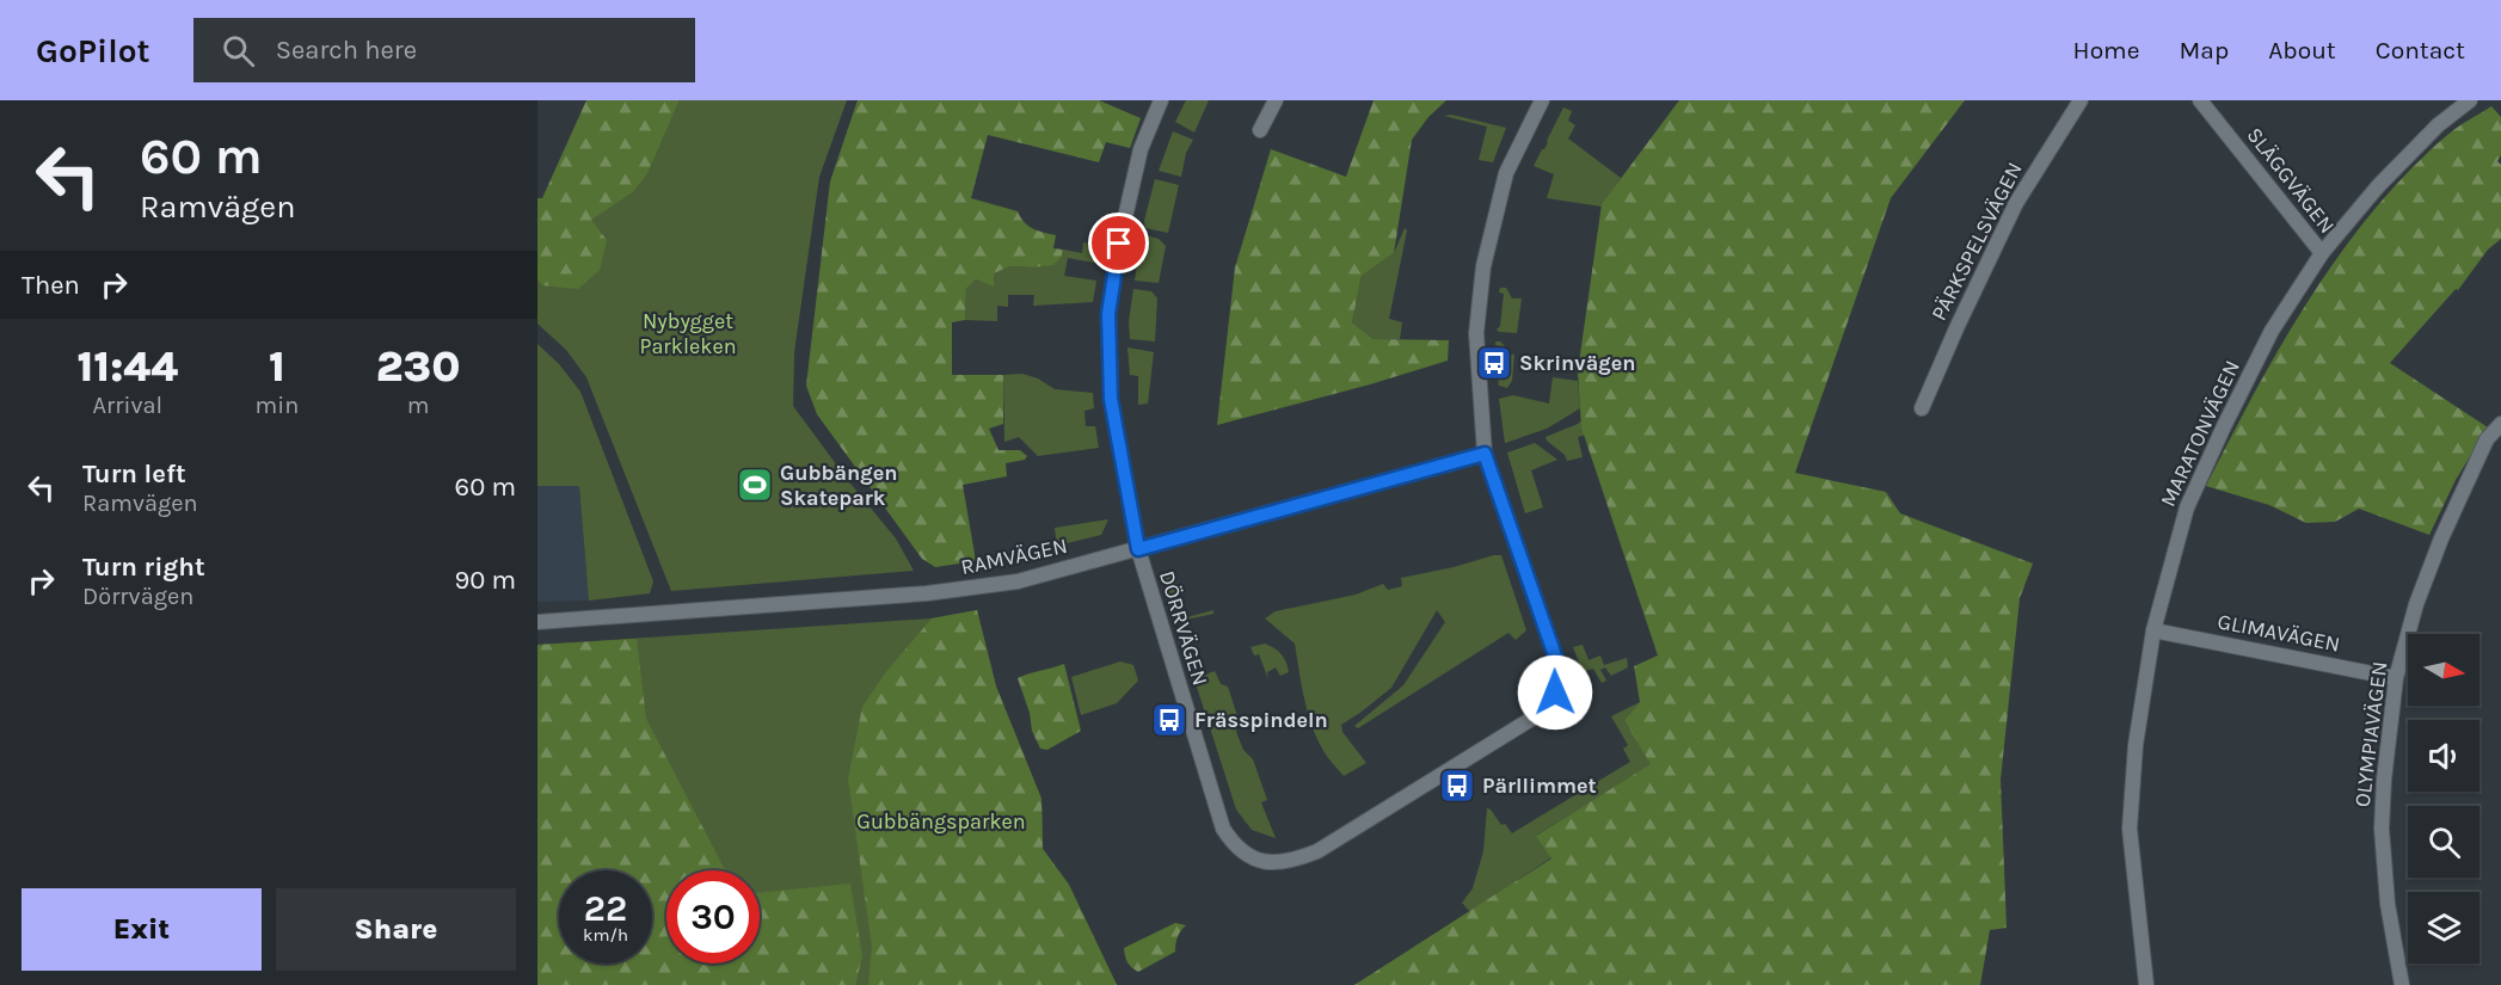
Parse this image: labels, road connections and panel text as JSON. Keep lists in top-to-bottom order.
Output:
{
  "streets": {
    "street": [
      "SLÄGGVÄGEN",
      "PÄRKSPELSVÄGEN",
      "MARATONVÄGEN",
      "RAMVÄGEN",
      "DÖRRVÄGEN",
      "GLIMAVÄGEN",
      "OLYMPIAVÄGEN"
    ]
  },
  "crossings": [
    ["SLÄGGVÄGEN", "MARATONVÄGEN"],
    ["MARATONVÄGEN", "GLIMAVÄGEN"],
    ["RAMVÄGEN", "DÖRRVÄGEN"],
    ["GLIMAVÄGEN", "OLYMPIAVÄGEN"]
  ],
  "parks": ["Nybygget Parkleken", "Gubbängsparken"],
  "places": {
    "bus stop": ["Skrinvägen", "Frässpindeln", "Pärllimmet"],
    "sports": ["Gubbängen Skatepark"]
  },
  "north": "right",
  "page": {
    "header": "GoPilot",
    "search": "Search here",
    "nav": [
      "Home",
      "Map",
      "About",
      "Contact"
    ],
    "turn": ["60 m", "Ramvägen"],
    "then": "Then",
    "eta": [
      "11:44",
      "Arrival",
      "1",
      "min",
      "230",
      "m"
    ],
    "list": [
      {
        "name": "Turn left",
        "note": "Ramvägen",
        "value": "60 m"
      },
      {
        "name": "Turn right",
        "note": "Dörrvägen",
        "value": "90 m"
      }
    ],
    "speed": "22 km/h",
    "limit": "30",
    "buttons": ["Exit", "Share"]
  }
}
